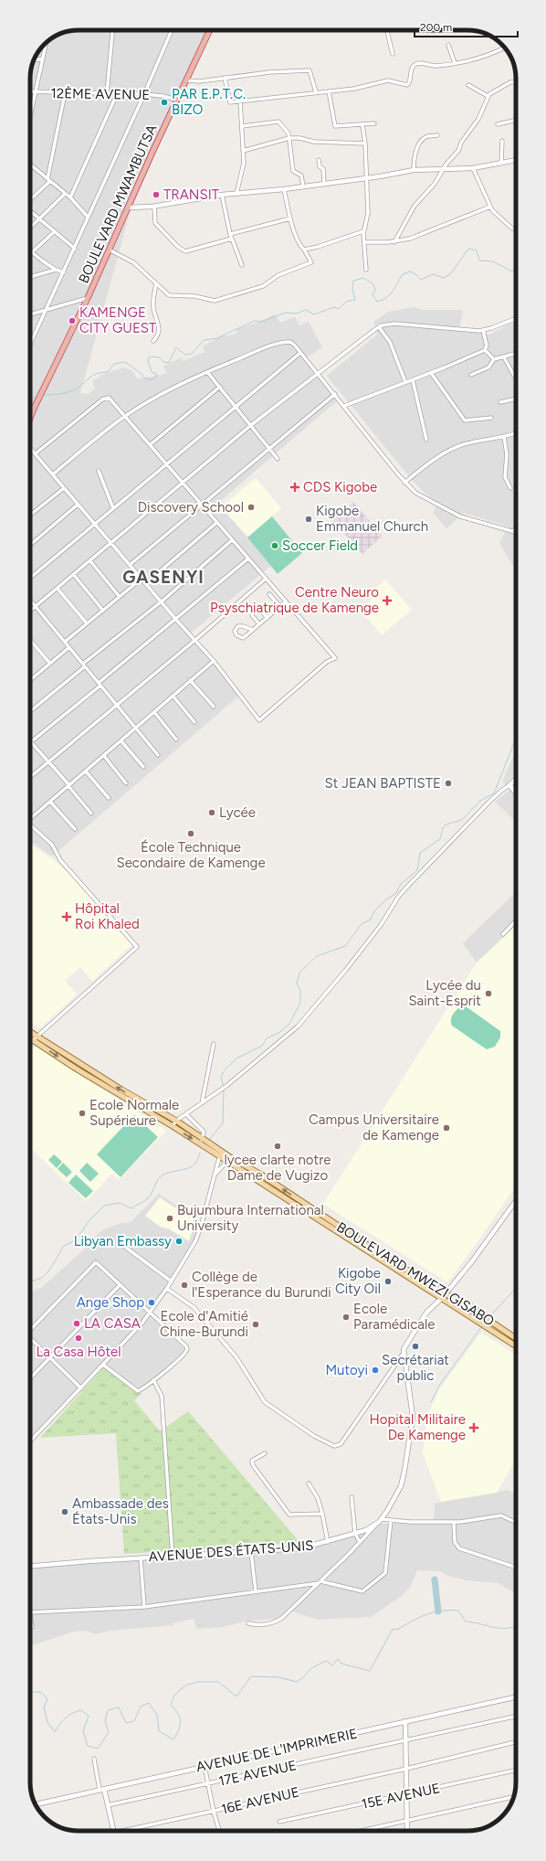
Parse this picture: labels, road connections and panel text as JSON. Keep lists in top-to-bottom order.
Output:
{
  "streets": {
    "highway": ["BOULEVARD MWAMBUTSA"],
    "main road": ["BOULEVARD MWEZI GISABO"],
    "street": [
      "12ÈME AVENUE",
      "AVENUE DES ÉTATS-UNIS",
      "AVENUE DE L'IMPRIMERIE",
      "17E AVENUE",
      "15E AVENUE",
      "16E AVENUE"
    ]
  },
  "crossings": [
    ["12ÈME AVENUE", "BOULEVARD MWAMBUTSA"]
  ],
  "districts": ["GASENYI"],
  "places": {
    "other": [
      "PAR E.P.T.C. BIZO",
      "TRANSIT",
      "KAMENGE CITY GUEST",
      "Discovery School",
      "Kigobe Emmanuel Church",
      "Soccer Field",
      "St JEAN BAPTISTE",
      "Lycée",
      "École Technique Secondaire de Kamenge",
      "Lycée du Saint-Esprit",
      "Ecole Normale Supérieure",
      "Campus Universitaire de Kamenge",
      "lycee clarte notre Dame de Vugizo",
      "Bujumbura International University",
      "Libyan Embassy",
      "Kigobe City Oil",
      "Collège de l'Esperance du Burundi",
      "Ange Shop",
      "Ecole Paramédicale",
      "LA CASA",
      "Ecole d'Amitié Chine-Burundi",
      "La Casa Hôtel",
      "Secrétariat public",
      "Mutoyi",
      "Ambassade des États-Unis"
    ],
    "health": [
      "CDS Kigobe",
      "Centre Neuro Psyschiatrique de Kamenge",
      "Hôpital Roi Khaled",
      "Hopital Militaire De Kamenge"
    ]
  },
  "scale_bar": "200 m"
}
